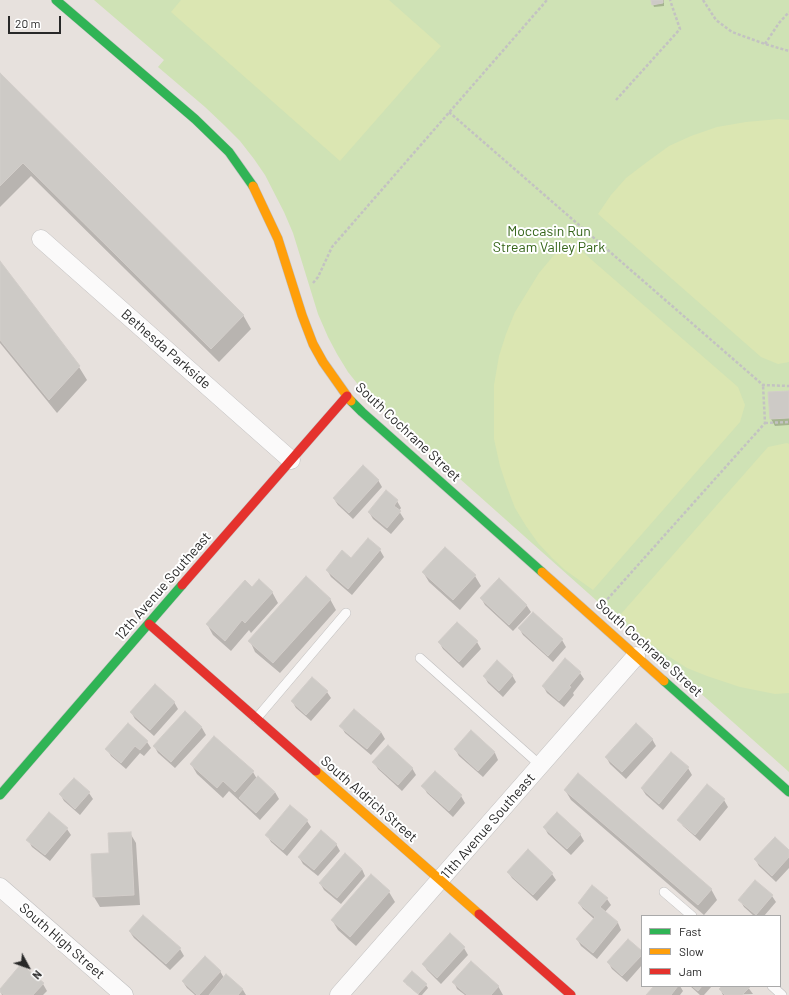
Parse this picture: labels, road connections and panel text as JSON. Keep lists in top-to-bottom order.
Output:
{
  "streets": {
    "street": [
      "Bethesda Parkside",
      "South Cochrane Street",
      "12th Avenue Southeast",
      "South Aldrich Street",
      "11th Avenue Southeast",
      "South High Street"
    ]
  },
  "crossings": [
    ["Bethesda Parkside", "12th Avenue Southeast"],
    ["South Cochrane Street", "12th Avenue Southeast"],
    ["South Cochrane Street", "11th Avenue Southeast"],
    ["12th Avenue Southeast", "South Aldrich Street"],
    ["South Aldrich Street", "11th Avenue Southeast"]
  ],
  "parks": ["Moccasin Run Stream Valley Park"],
  "legend": ["Fast", "Slow", "Jam"],
  "scale_bar": "20 m",
  "north": "bottom right"
}
